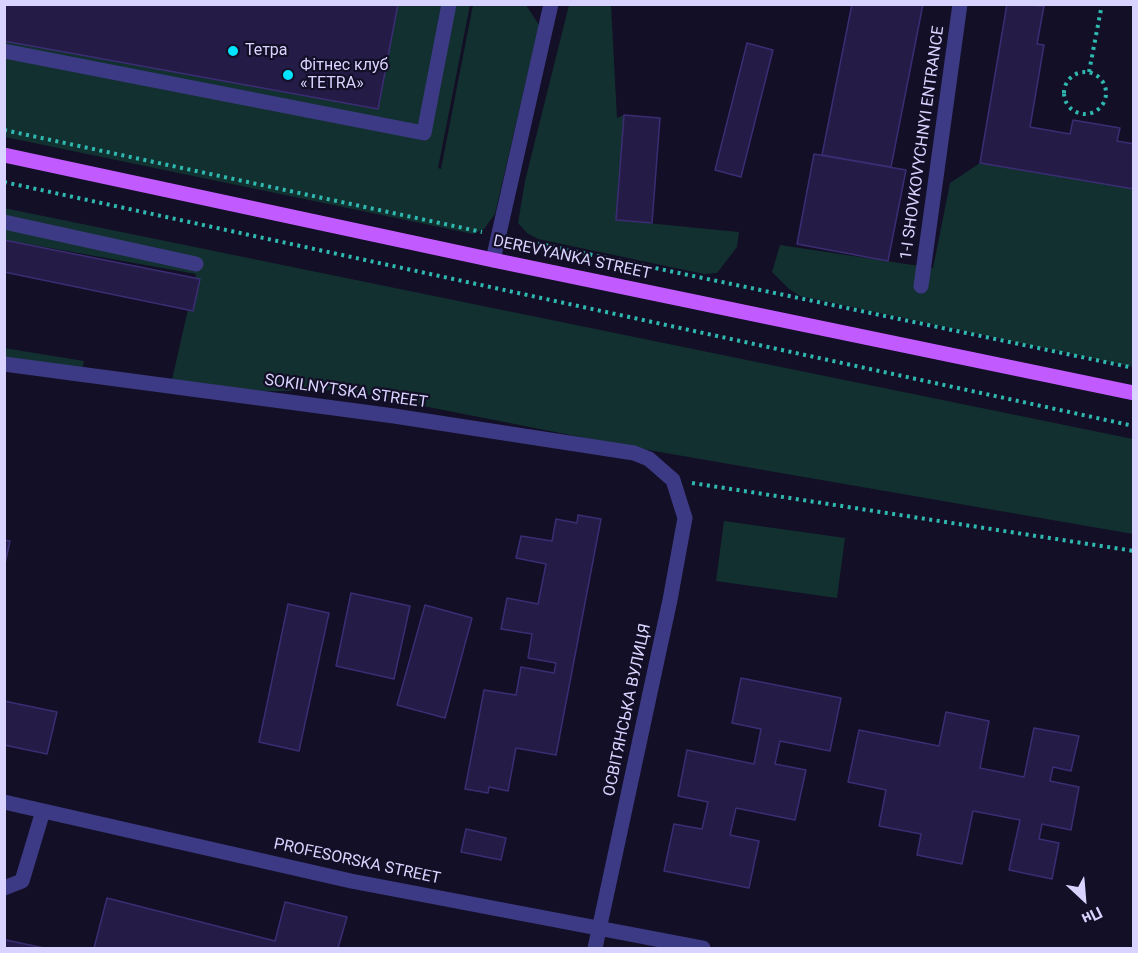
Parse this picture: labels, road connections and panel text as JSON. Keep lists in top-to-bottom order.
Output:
{
  "streets": {
    "main road": ["DEREVYANKA STREET"],
    "street": [
      "1-I SHOVKOVYCHNYI ENTRANCE",
      "SOKILNYTSKA STREET",
      "ОСВІТЯНСЬКА ВУЛИЦЯ",
      "PROFESORSKA STREET"
    ]
  },
  "crossings": [
    ["SOKILNYTSKA STREET", "ОСВІТЯНСЬКА ВУЛИЦЯ"],
    ["ОСВІТЯНСЬКА ВУЛИЦЯ", "PROFESORSKA STREET"]
  ],
  "places": ["Тетра", "Фітнес клуб «TETRA»"],
  "north": "bottom right"
}
